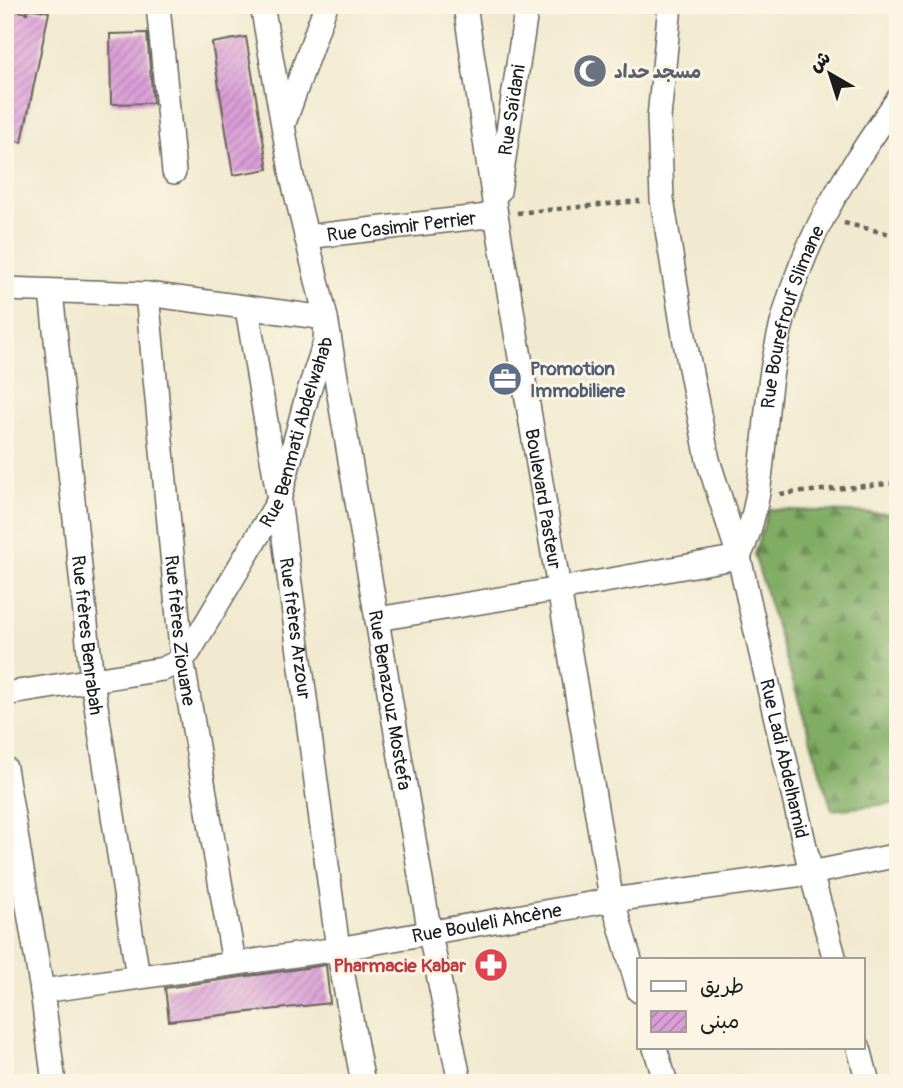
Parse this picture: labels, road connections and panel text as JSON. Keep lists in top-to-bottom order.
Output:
{
  "streets": {
    "street": [
      "Rue Saïdani",
      "Rue Casimir Perrier",
      "Rue Bourefrouf Slimane",
      "Rue Benmati Abdelwahab",
      "Boulevard Pasteur",
      "Rue frères Arzour",
      "Rue frères Ziouane",
      "Rue frères Benrabah",
      "Rue Benazouz Mostefa",
      "Rue Ladi Abdelhamid",
      "Rue Bouleli Ahcène"
    ]
  },
  "crossings": [
    ["Rue Saïdani", "Rue Casimir Perrier"],
    ["Rue Saïdani", "Boulevard Pasteur"],
    ["Rue Casimir Perrier", "Rue Benmati Abdelwahab"],
    ["Rue Casimir Perrier", "Boulevard Pasteur"],
    ["Rue Bourefrouf Slimane", "Rue Ladi Abdelhamid"],
    ["Rue Benmati Abdelwahab", "Rue frères Arzour"],
    ["Rue Benmati Abdelwahab", "Rue frères Ziouane"],
    ["Rue Benmati Abdelwahab", "Rue Benazouz Mostefa"],
    ["Boulevard Pasteur", "Rue Bouleli Ahcène"],
    ["Rue frères Arzour", "Rue Bouleli Ahcène"],
    ["Rue frères Ziouane", "Rue Bouleli Ahcène"],
    ["Rue frères Benrabah", "Rue Bouleli Ahcène"],
    ["Rue Benazouz Mostefa", "Rue Bouleli Ahcène"],
    ["Rue Ladi Abdelhamid", "Rue Bouleli Ahcène"]
  ],
  "places": {
    "mosque": ["مسجد حداد"],
    "office": ["Promotion Immobiliere"],
    "pharmacy": ["Pharmacie Kabar"]
  },
  "legend": ["طريق", "مبنى"],
  "north": "top left"
}
